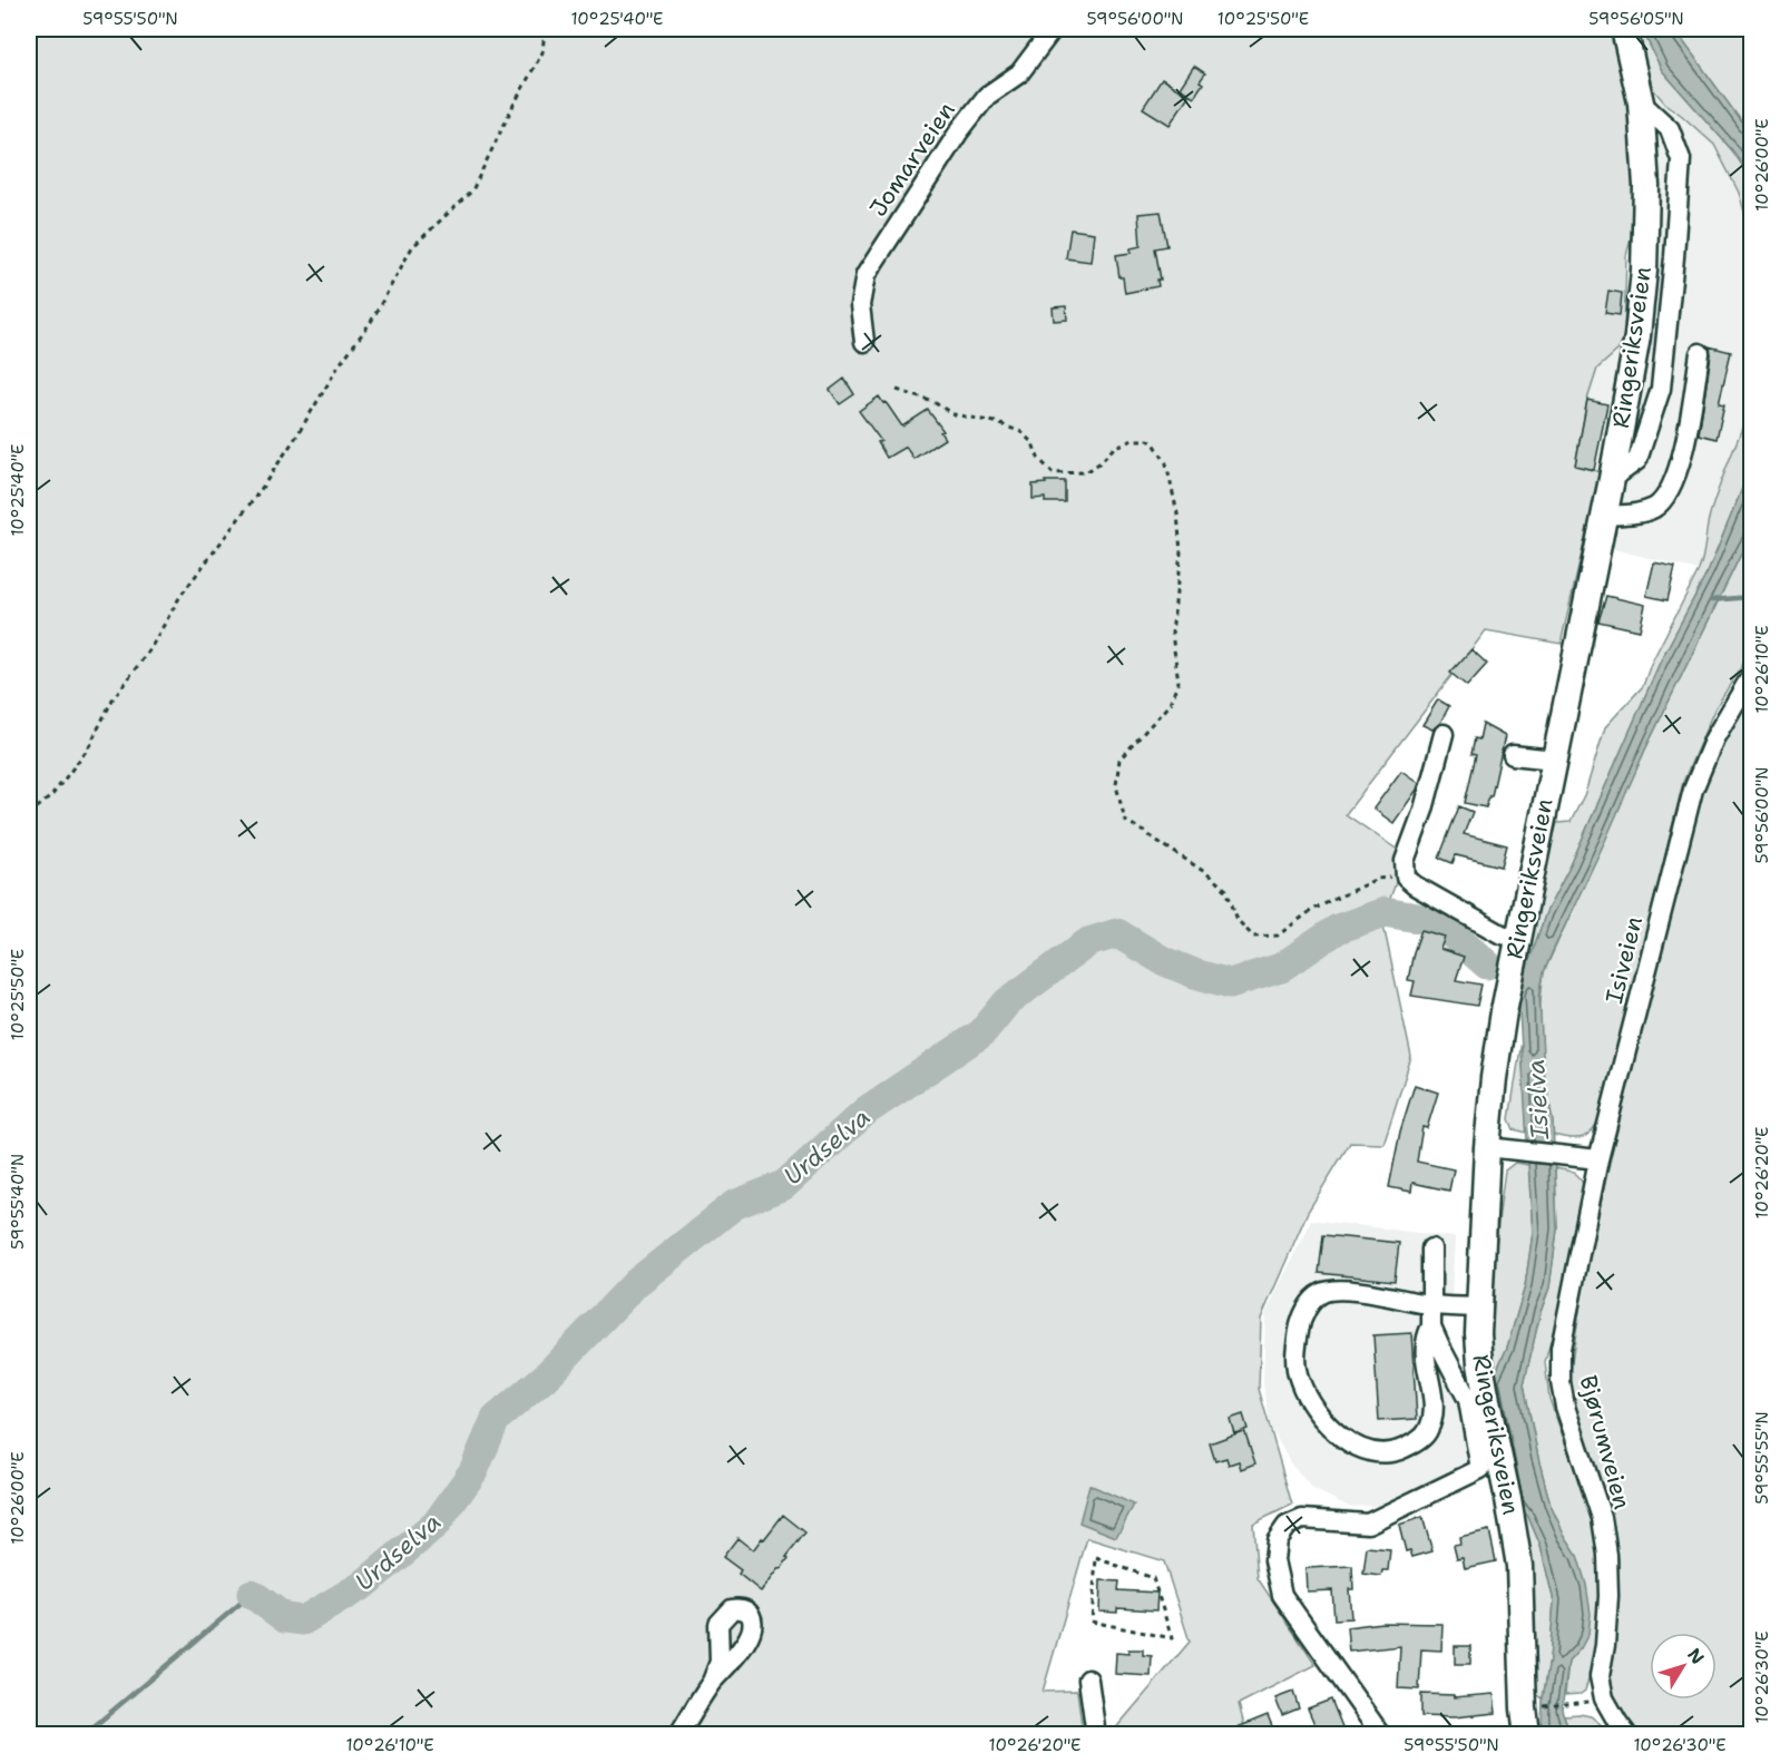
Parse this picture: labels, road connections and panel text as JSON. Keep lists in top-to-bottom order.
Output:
{
  "streets": {
    "main road": ["Ringeriksveien"],
    "street": ["Jomarveien", "Isiveien", "Bjørumveien"]
  },
  "crossings": [
    ["Isiveien", "Bjørumveien"]
  ],
  "water": ["Isielva", "Urdselva"],
  "north": "top right",
  "coordinates": [
    "59°55'50\"N",
    "10°25'40\"E",
    "59°56'00\"N",
    "10°25'50\"E",
    "59°56'05\"N",
    "10°26'00\"E",
    "10°26'10\"E",
    "10°26'20\"E",
    "59°55'40\"N",
    "59°55'55\"N",
    "10°26'30\"E"
  ]
}
